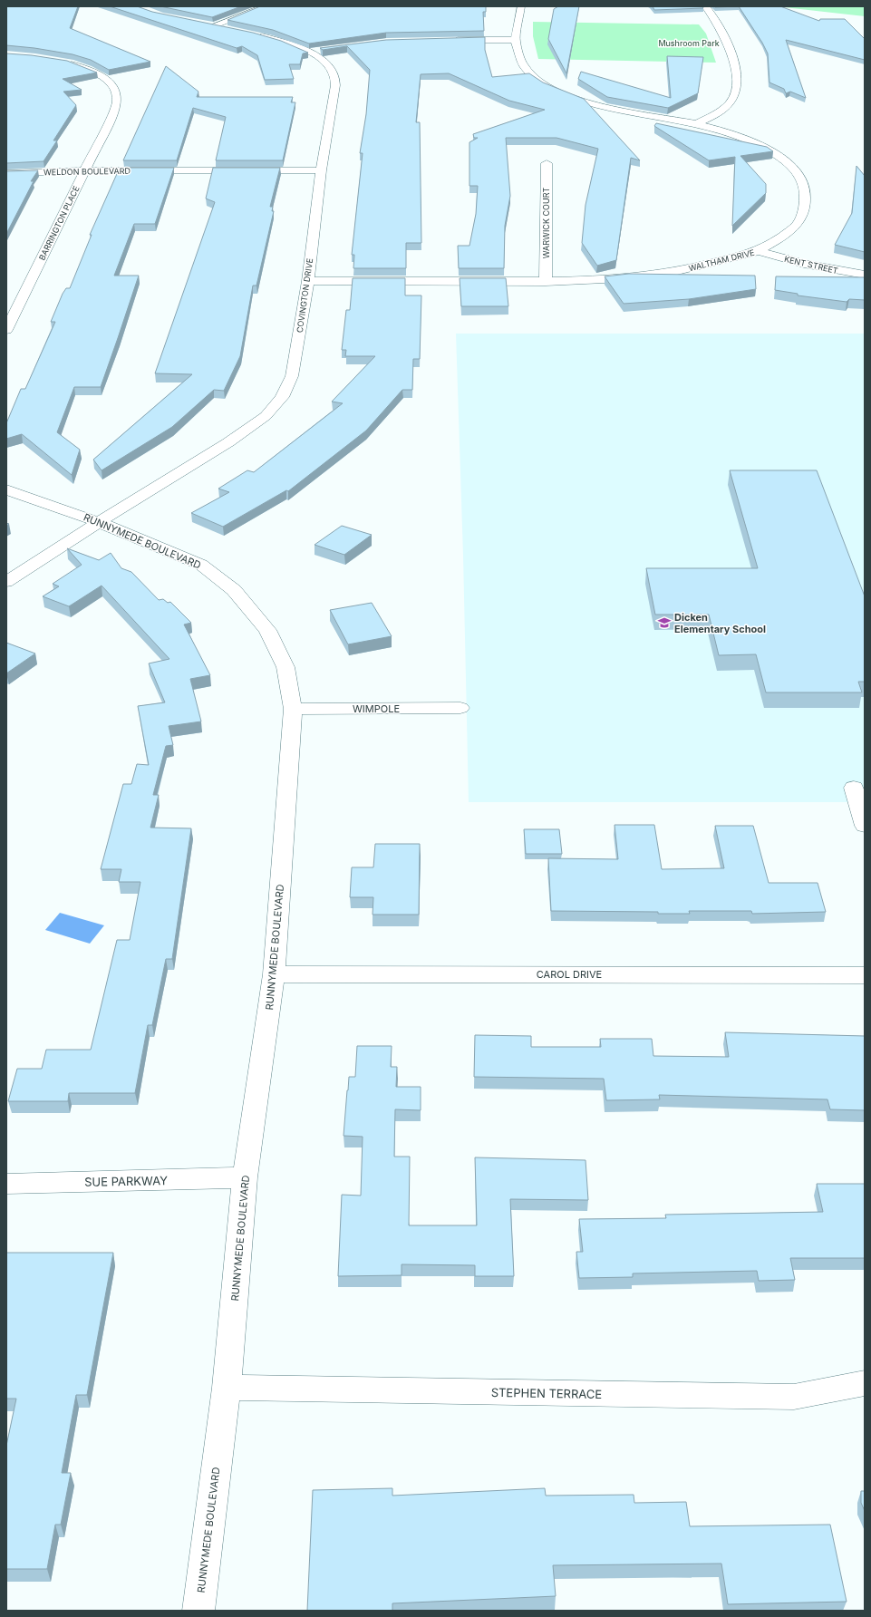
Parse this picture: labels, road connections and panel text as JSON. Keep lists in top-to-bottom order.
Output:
{
  "streets": {
    "street": [
      "WELDON BOULEVARD",
      "BARRINGTON PLACE",
      "WARWICK COURT",
      "WALTHAM DRIVE",
      "KENT STREET",
      "COVINGTON DRIVE",
      "RUNNYMEDE BOULEVARD",
      "WIMPOLE",
      "CAROL DRIVE",
      "SUE PARKWAY",
      "STEPHEN TERRACE"
    ]
  },
  "crossings": [
    ["WELDON BOULEVARD", "BARRINGTON PLACE"],
    ["WELDON BOULEVARD", "COVINGTON DRIVE"],
    ["WARWICK COURT", "WALTHAM DRIVE"],
    ["WALTHAM DRIVE", "KENT STREET"],
    ["WALTHAM DRIVE", "COVINGTON DRIVE"],
    ["COVINGTON DRIVE", "RUNNYMEDE BOULEVARD"],
    ["RUNNYMEDE BOULEVARD", "WIMPOLE"],
    ["RUNNYMEDE BOULEVARD", "CAROL DRIVE"],
    ["RUNNYMEDE BOULEVARD", "SUE PARKWAY"],
    ["RUNNYMEDE BOULEVARD", "STEPHEN TERRACE"]
  ],
  "parks": ["Mushroom Park"],
  "places": {
    "school or university": ["Dicken Elementary School"]
  }
}
